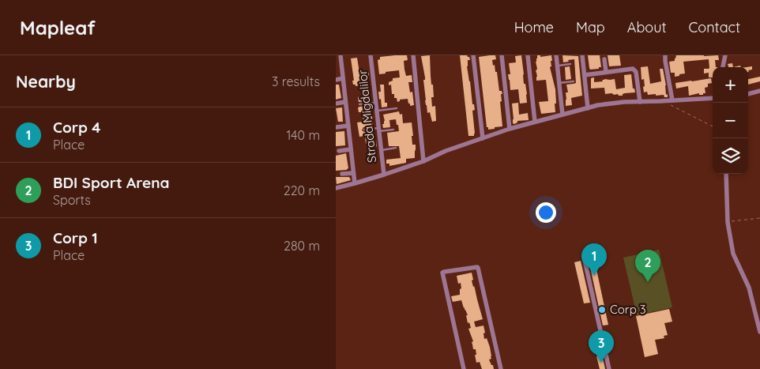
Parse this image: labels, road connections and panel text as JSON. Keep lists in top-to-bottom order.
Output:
{
  "streets": {
    "street": ["Strada Migdalilor"]
  },
  "places": ["Corp 3"],
  "page": {
    "header": "Mapleaf",
    "nav": [
      "Home",
      "Map",
      "About",
      "Contact"
    ],
    "heading": ["Nearby", "3 results"],
    "map_buttons": ["+", "−"],
    "list": [
      {
        "mark": "1",
        "name": "Corp 4",
        "note": "Place",
        "value": "140 m"
      },
      {
        "mark": "2",
        "name": "BDI Sport Arena",
        "note": "Sports",
        "value": "220 m"
      },
      {
        "mark": "3",
        "name": "Corp 1",
        "note": "Place",
        "value": "280 m"
      }
    ],
    "pins": ["1", "2", "3"]
  }
}
